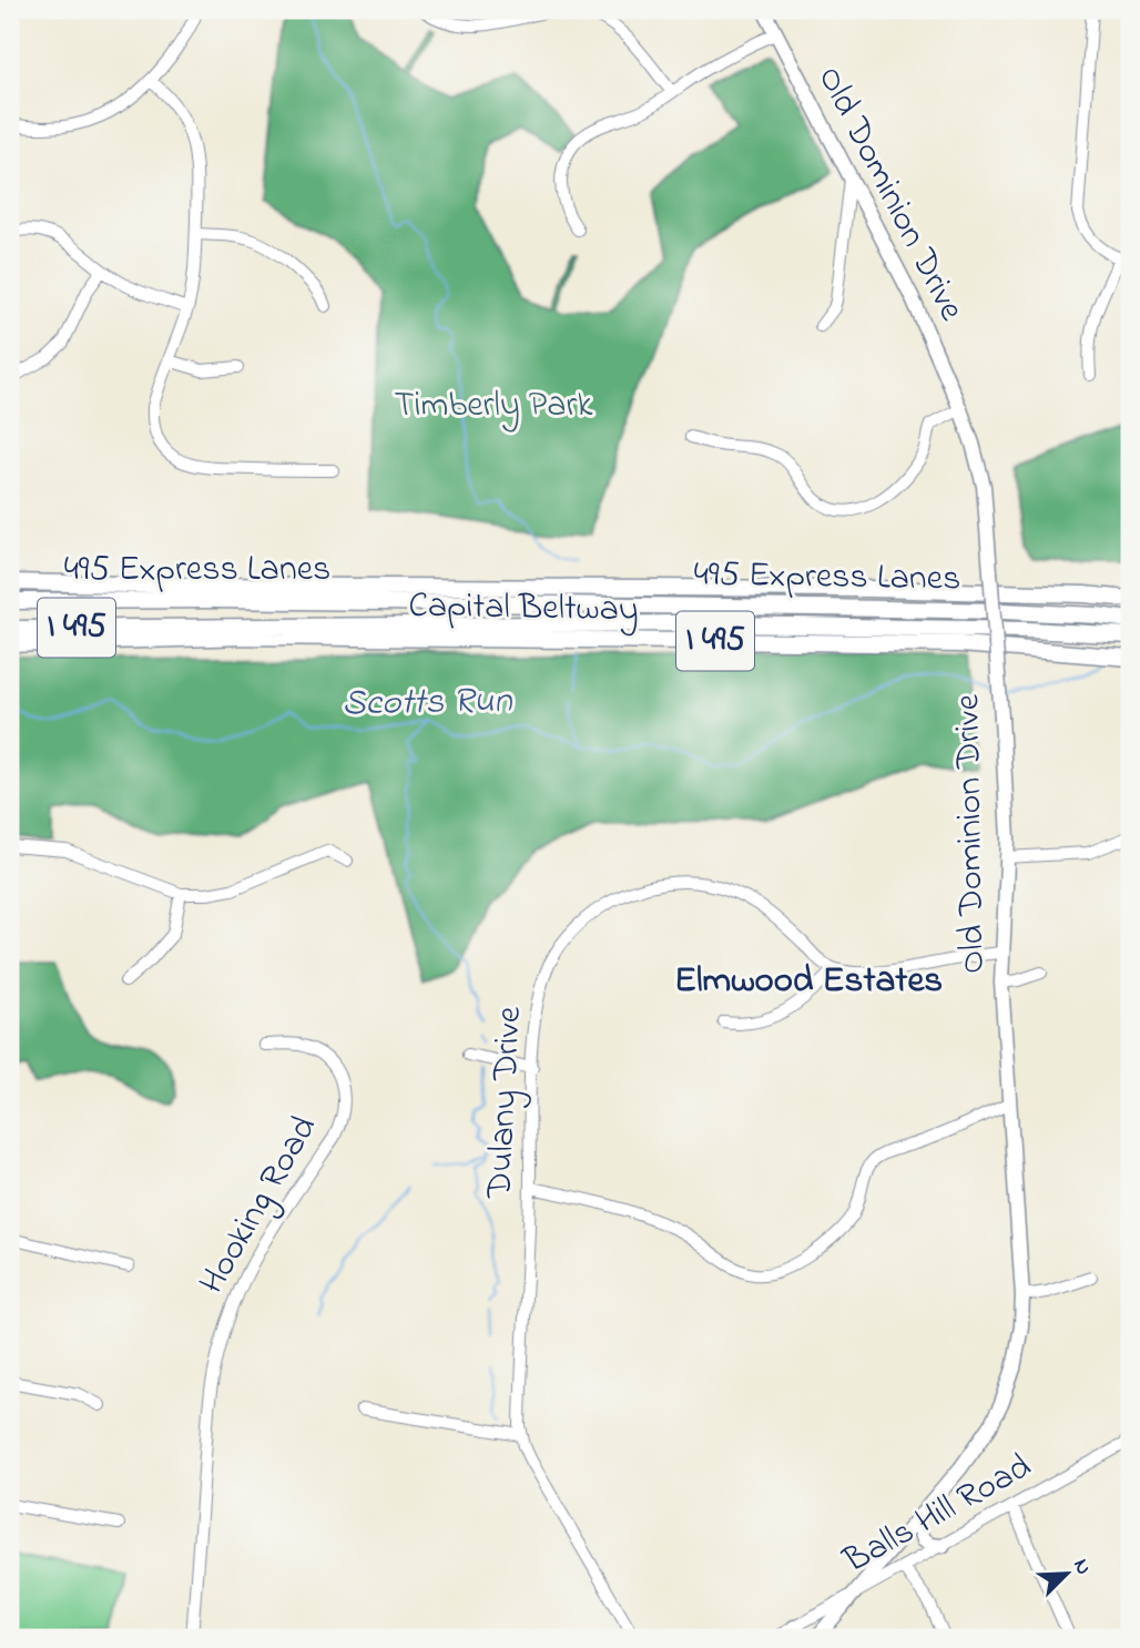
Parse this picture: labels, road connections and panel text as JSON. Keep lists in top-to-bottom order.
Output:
{
  "streets": {
    "highway": ["495 Express Lanes", "Capital Beltway", "I 495"],
    "main road": ["Old Dominion Drive"],
    "street": ["Dulany Drive", "Hooking Road", "Balls Hill Road"]
  },
  "crossings": [
    ["Old Dominion Drive", "Balls Hill Road"]
  ],
  "districts": ["Elmwood Estates"],
  "water": ["Scotts Run"],
  "parks": ["Timberly Park"],
  "north": "top right"
}
